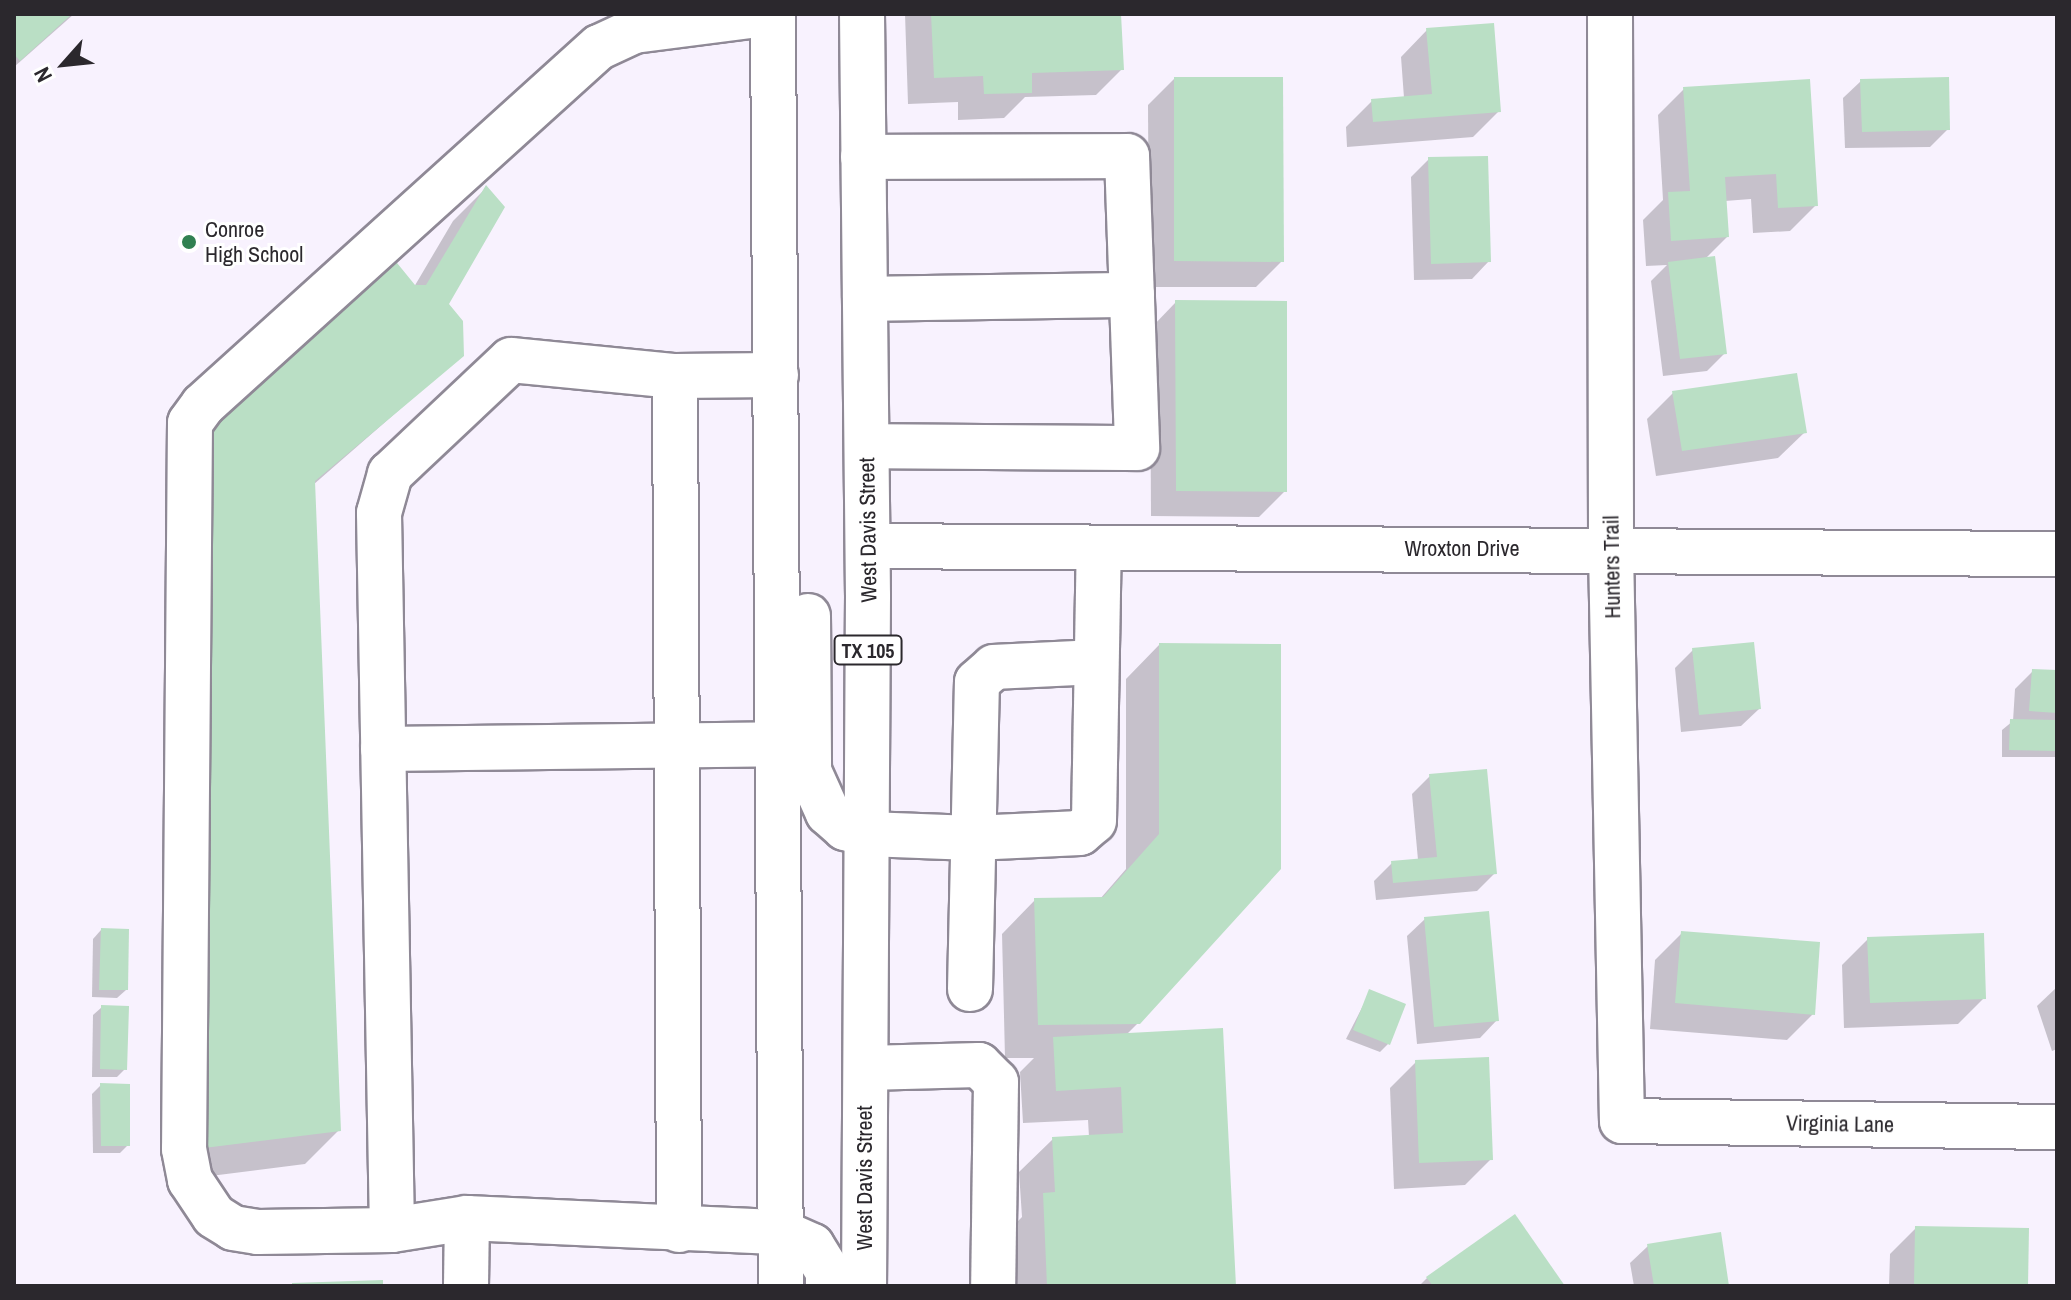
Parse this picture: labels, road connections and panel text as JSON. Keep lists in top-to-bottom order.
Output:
{
  "streets": {
    "main road": [
      "West Davis Street",
      "Wroxton Drive",
      "Hunters Trail",
      "TX 105",
      "Virginia Lane"
    ]
  },
  "crossings": [
    ["West Davis Street", "Wroxton Drive"],
    ["Wroxton Drive", "Hunters Trail"],
    ["Hunters Trail", "Virginia Lane"]
  ],
  "places": ["Conroe High School"],
  "north": "bottom left"
}
